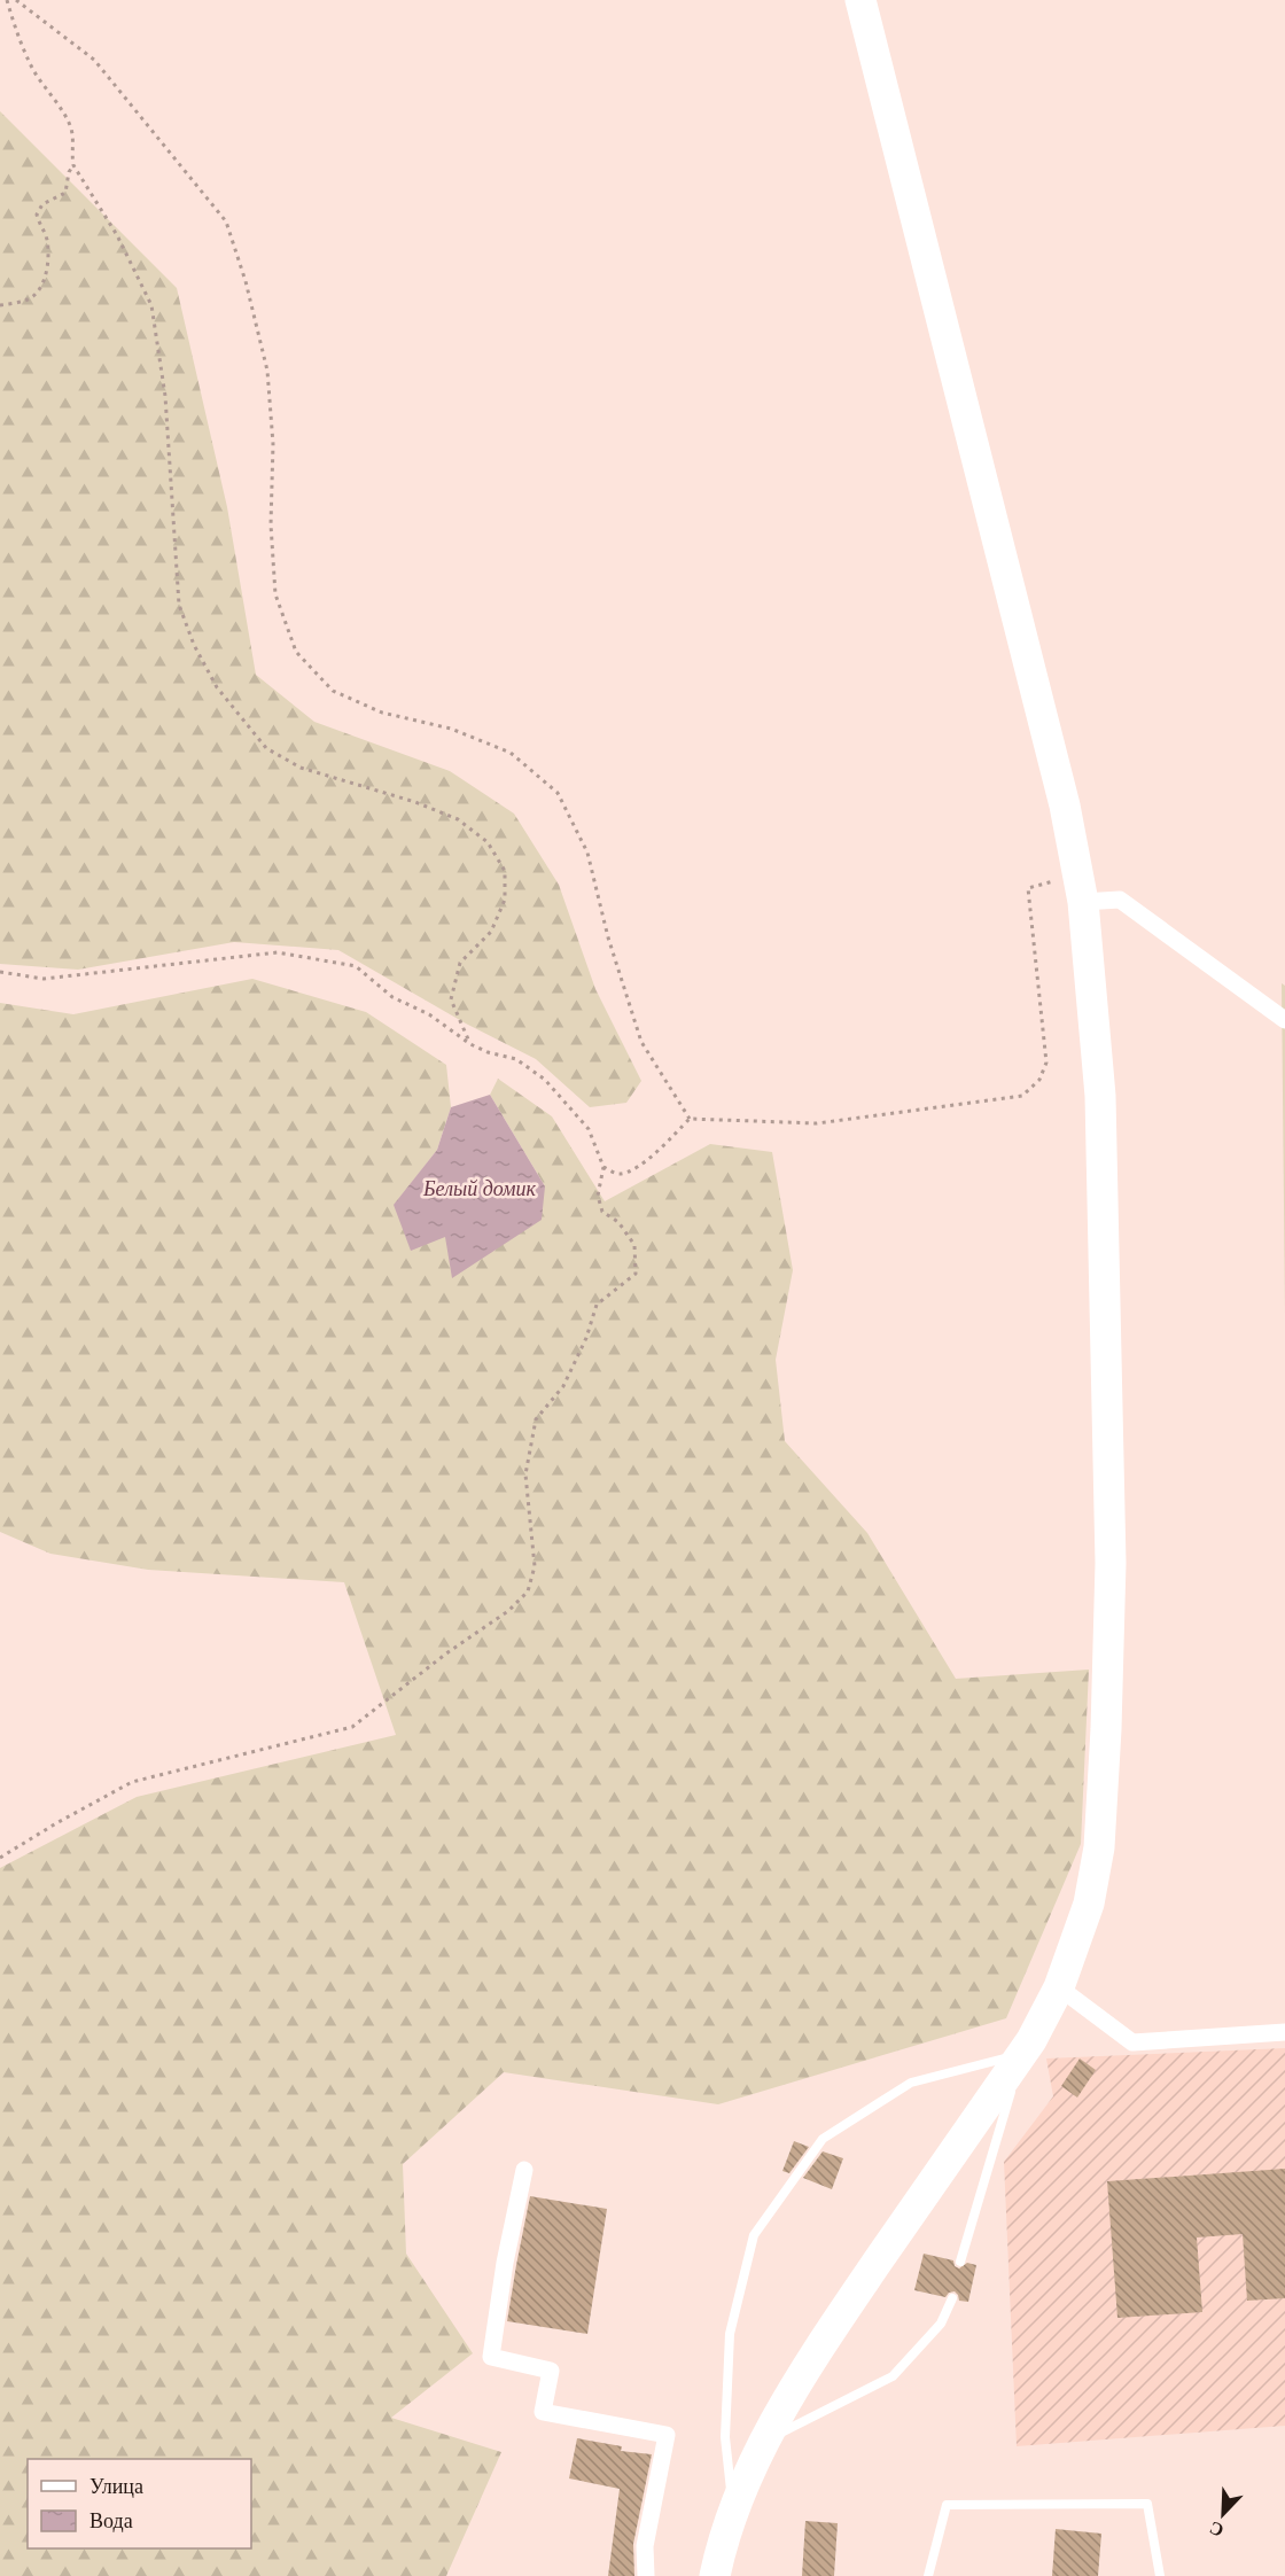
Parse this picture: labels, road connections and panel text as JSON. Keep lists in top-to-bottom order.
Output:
{
  "water": ["Белый домик"],
  "legend": ["Улица", "Вода"],
  "north": "bottom left"
}
